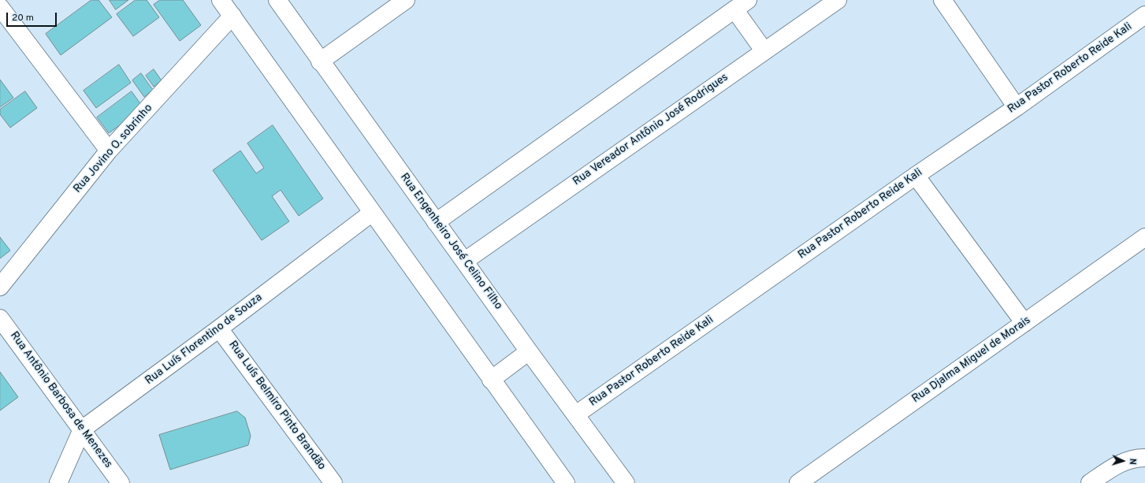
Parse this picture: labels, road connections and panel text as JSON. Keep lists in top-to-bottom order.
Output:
{
  "streets": {
    "street": [
      "Rua Pastor Roberto Reide Kali",
      "Rua Vereador Antônio José Rodrigues",
      "Rua Jovino O. sobrinho",
      "Rua Engenheiro José Celino Filho",
      "Rua Luís Florentino de Souza",
      "Rua Djalma Miguel de Morais",
      "Rua Antônio Barbosa de Menezes",
      "Rua Luís Belmiro Pinto Brandão"
    ]
  },
  "crossings": [
    ["Rua Pastor Roberto Reide Kali", "Rua Engenheiro José Celino Filho"],
    ["Rua Vereador Antônio José Rodrigues", "Rua Engenheiro José Celino Filho"],
    ["Rua Luís Florentino de Souza", "Rua Antônio Barbosa de Menezes"],
    ["Rua Luís Florentino de Souza", "Rua Luís Belmiro Pinto Brandão"]
  ],
  "scale_bar": "20 m",
  "north": "right"
}
